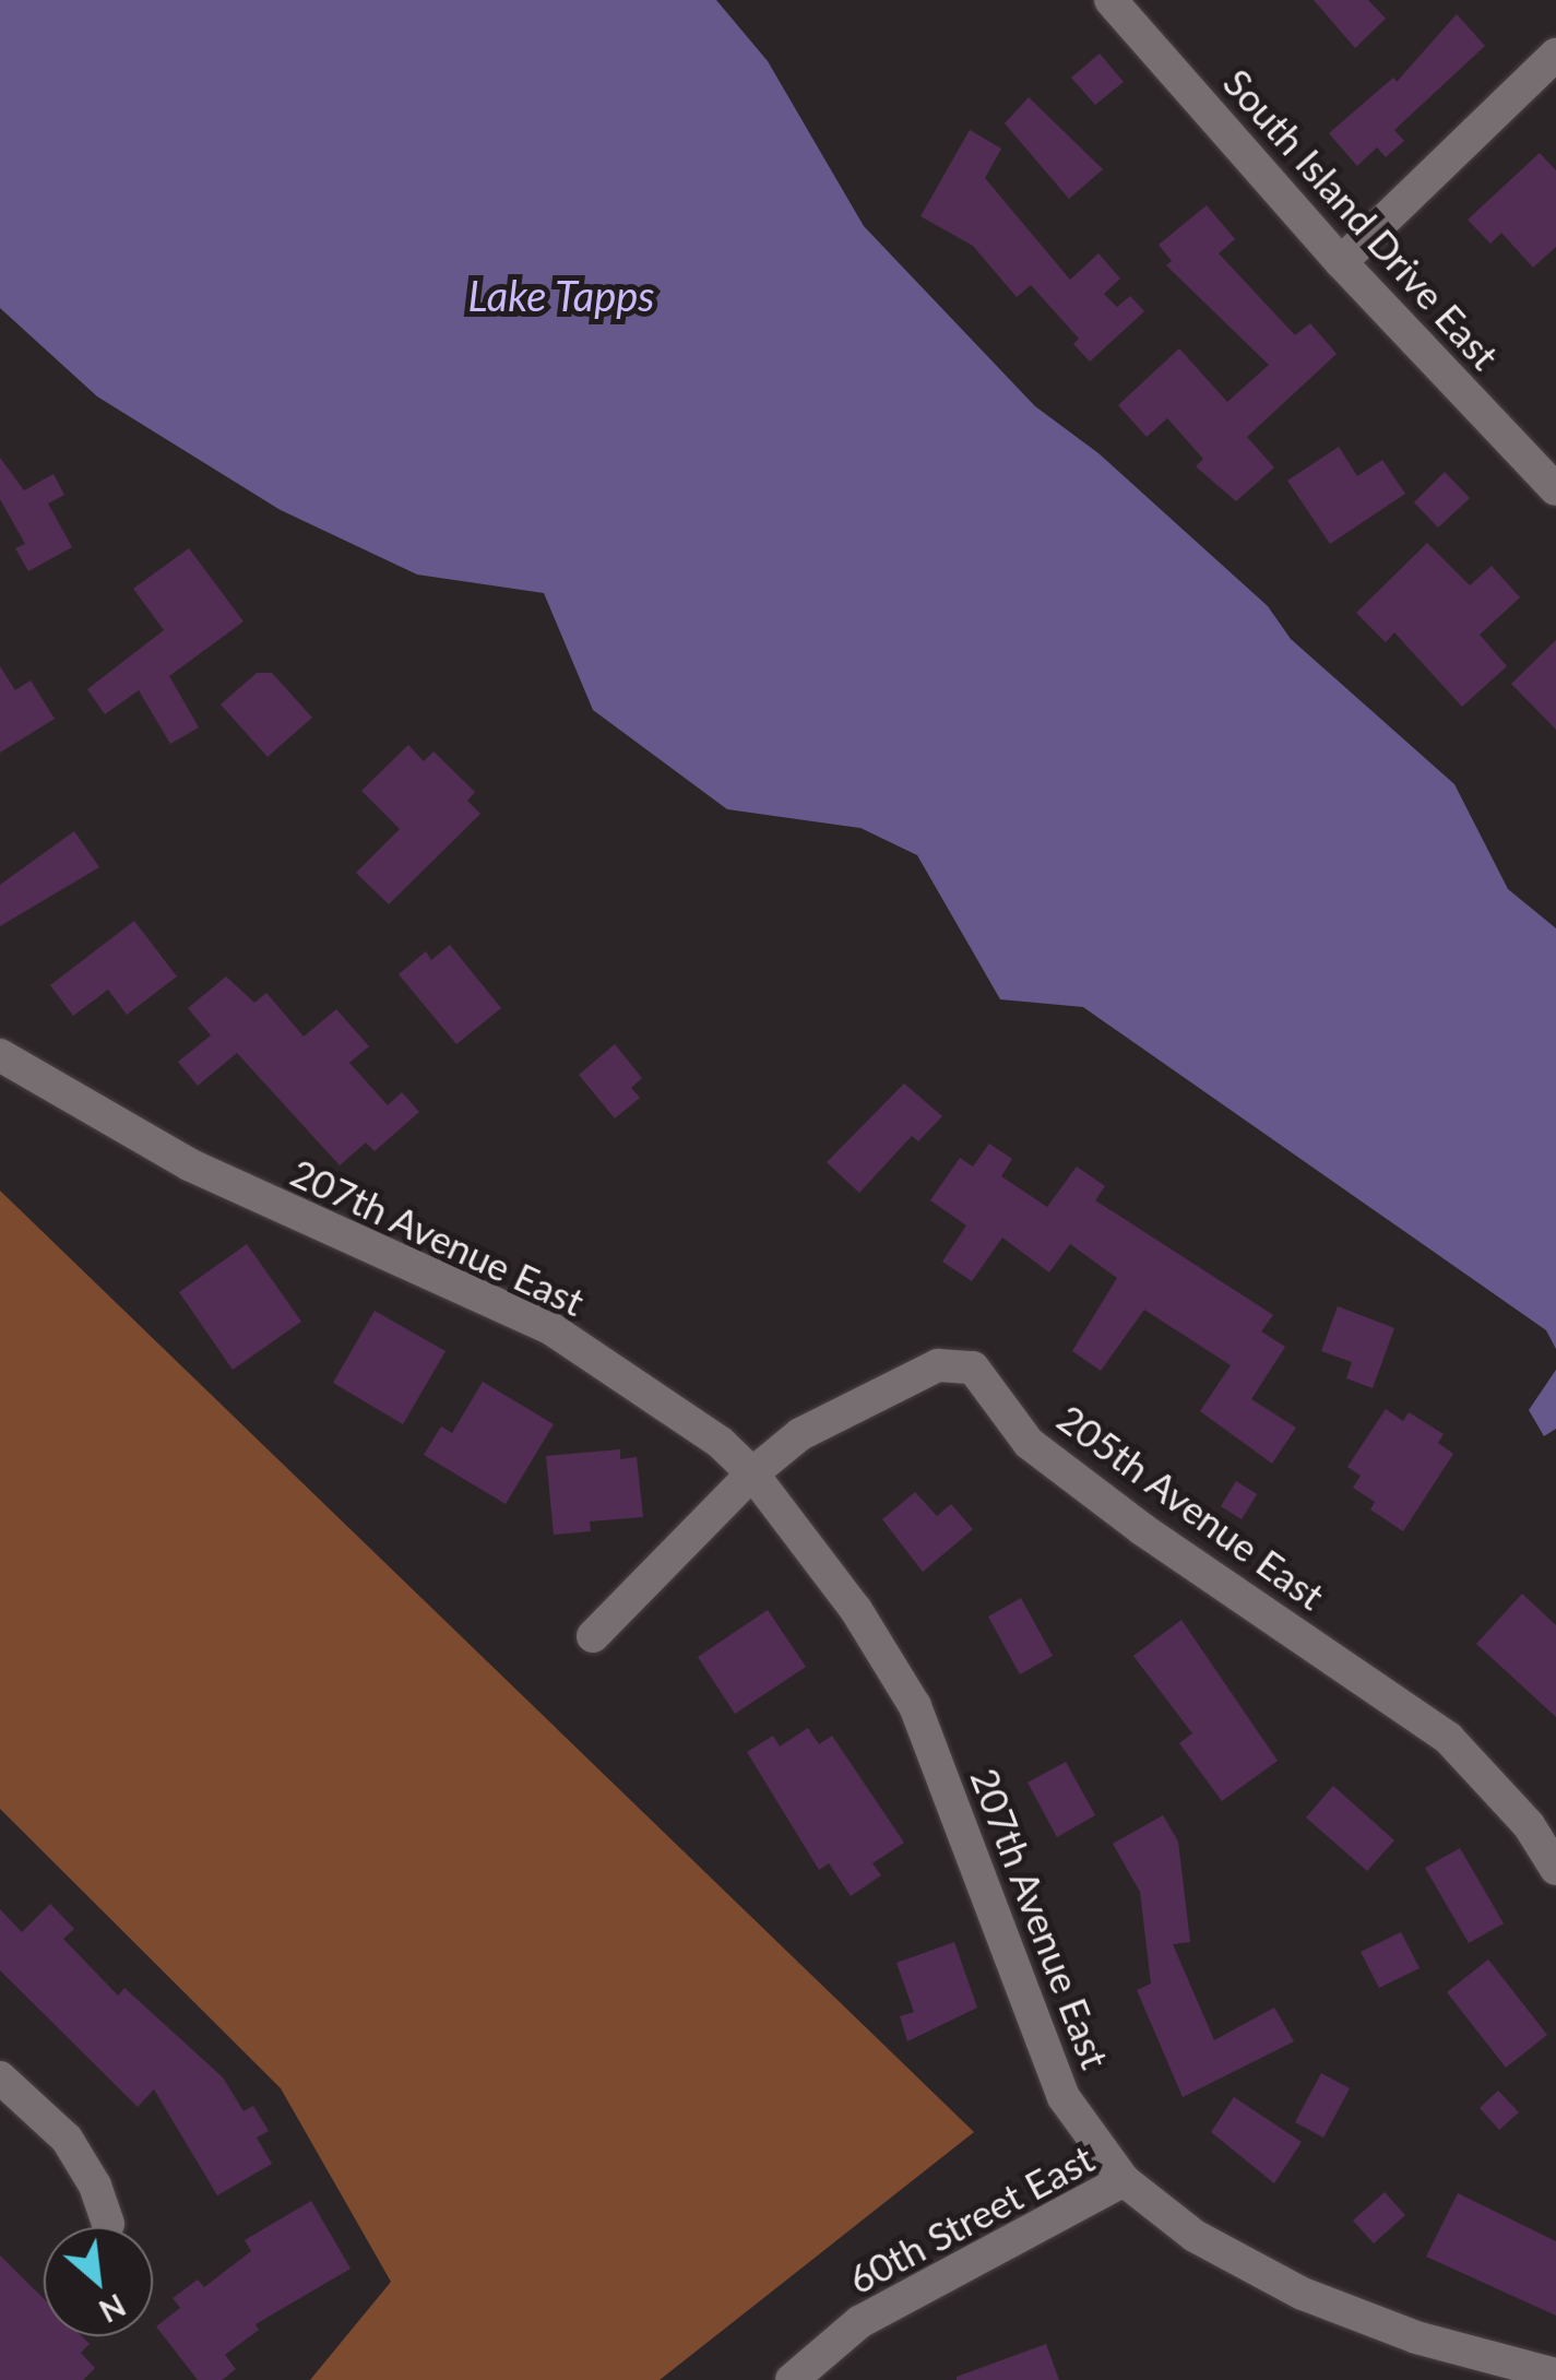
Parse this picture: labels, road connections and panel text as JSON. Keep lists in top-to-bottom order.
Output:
{
  "streets": {
    "street": [
      "South Island Drive East",
      "207th Avenue East",
      "205th Avenue East",
      "60th Street East"
    ]
  },
  "crossings": [
    ["207th Avenue East", "205th Avenue East"],
    ["207th Avenue East", "60th Street East"]
  ],
  "water": ["Lake Tapps"],
  "north": "bottom right"
}
